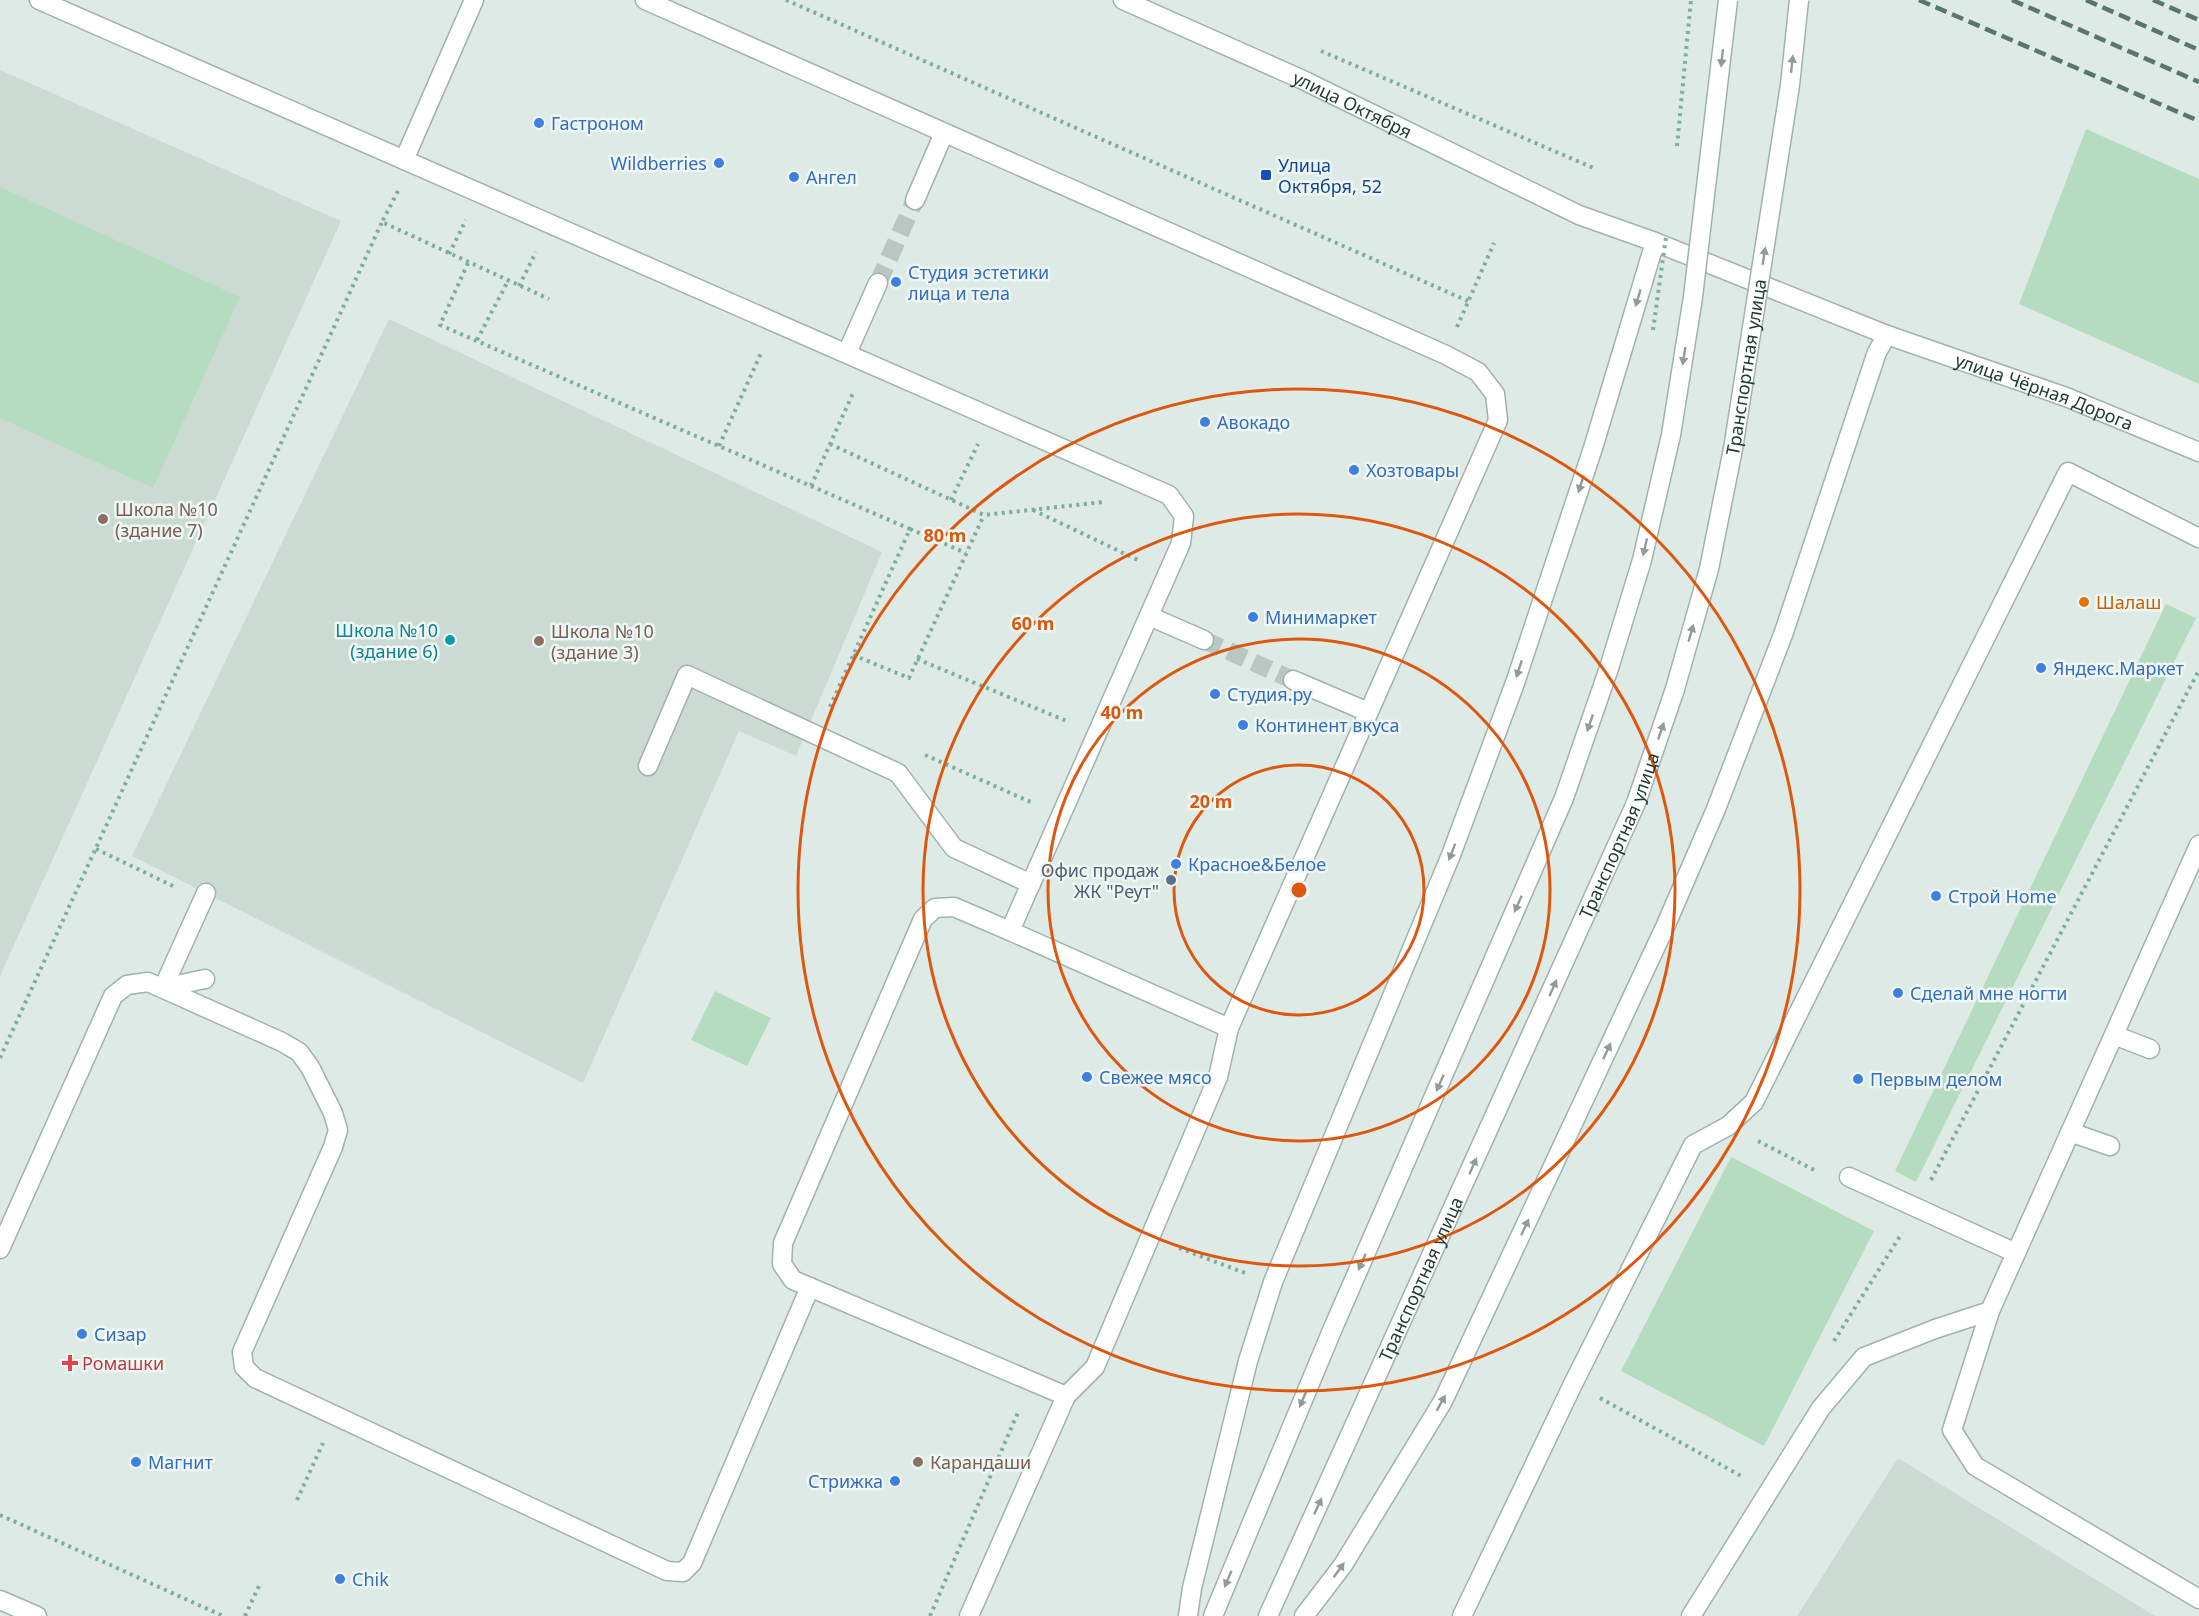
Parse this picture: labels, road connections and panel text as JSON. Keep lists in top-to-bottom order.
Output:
{
  "streets": {
    "street": ["улица Октября", "Транспортная улица", "улица Чёрная Дорога"]
  },
  "crossings": [
    ["улица Октября", "улица Чёрная Дорога"]
  ],
  "places": {
    "other": [
      "Гастроном",
      "Wildberries",
      "Ангел",
      "Студия эстетики лица и тела",
      "Авокадо",
      "Хозтовары",
      "Школа №10 (здание 7)",
      "Шалаш",
      "Минимаркет",
      "Школа №10 (здание 6)",
      "Школа №10 (здание 3)",
      "Яндекс.Маркет",
      "Студия.ру",
      "Континент вкуса",
      "Красное&Белое",
      "Офис продаж ЖК \"Реут\"",
      "Строй Home",
      "Сделай мне ногти",
      "Свежее мясо",
      "Первым делом",
      "Сизар",
      "Магнит",
      "Карандаши",
      "Стрижка",
      "Chik"
    ],
    "transit": ["Улица Октября, 52"],
    "health": ["Ромашки"]
  },
  "rings": [
    "80 m",
    "60 m",
    "40 m",
    "20 m"
  ]
}
